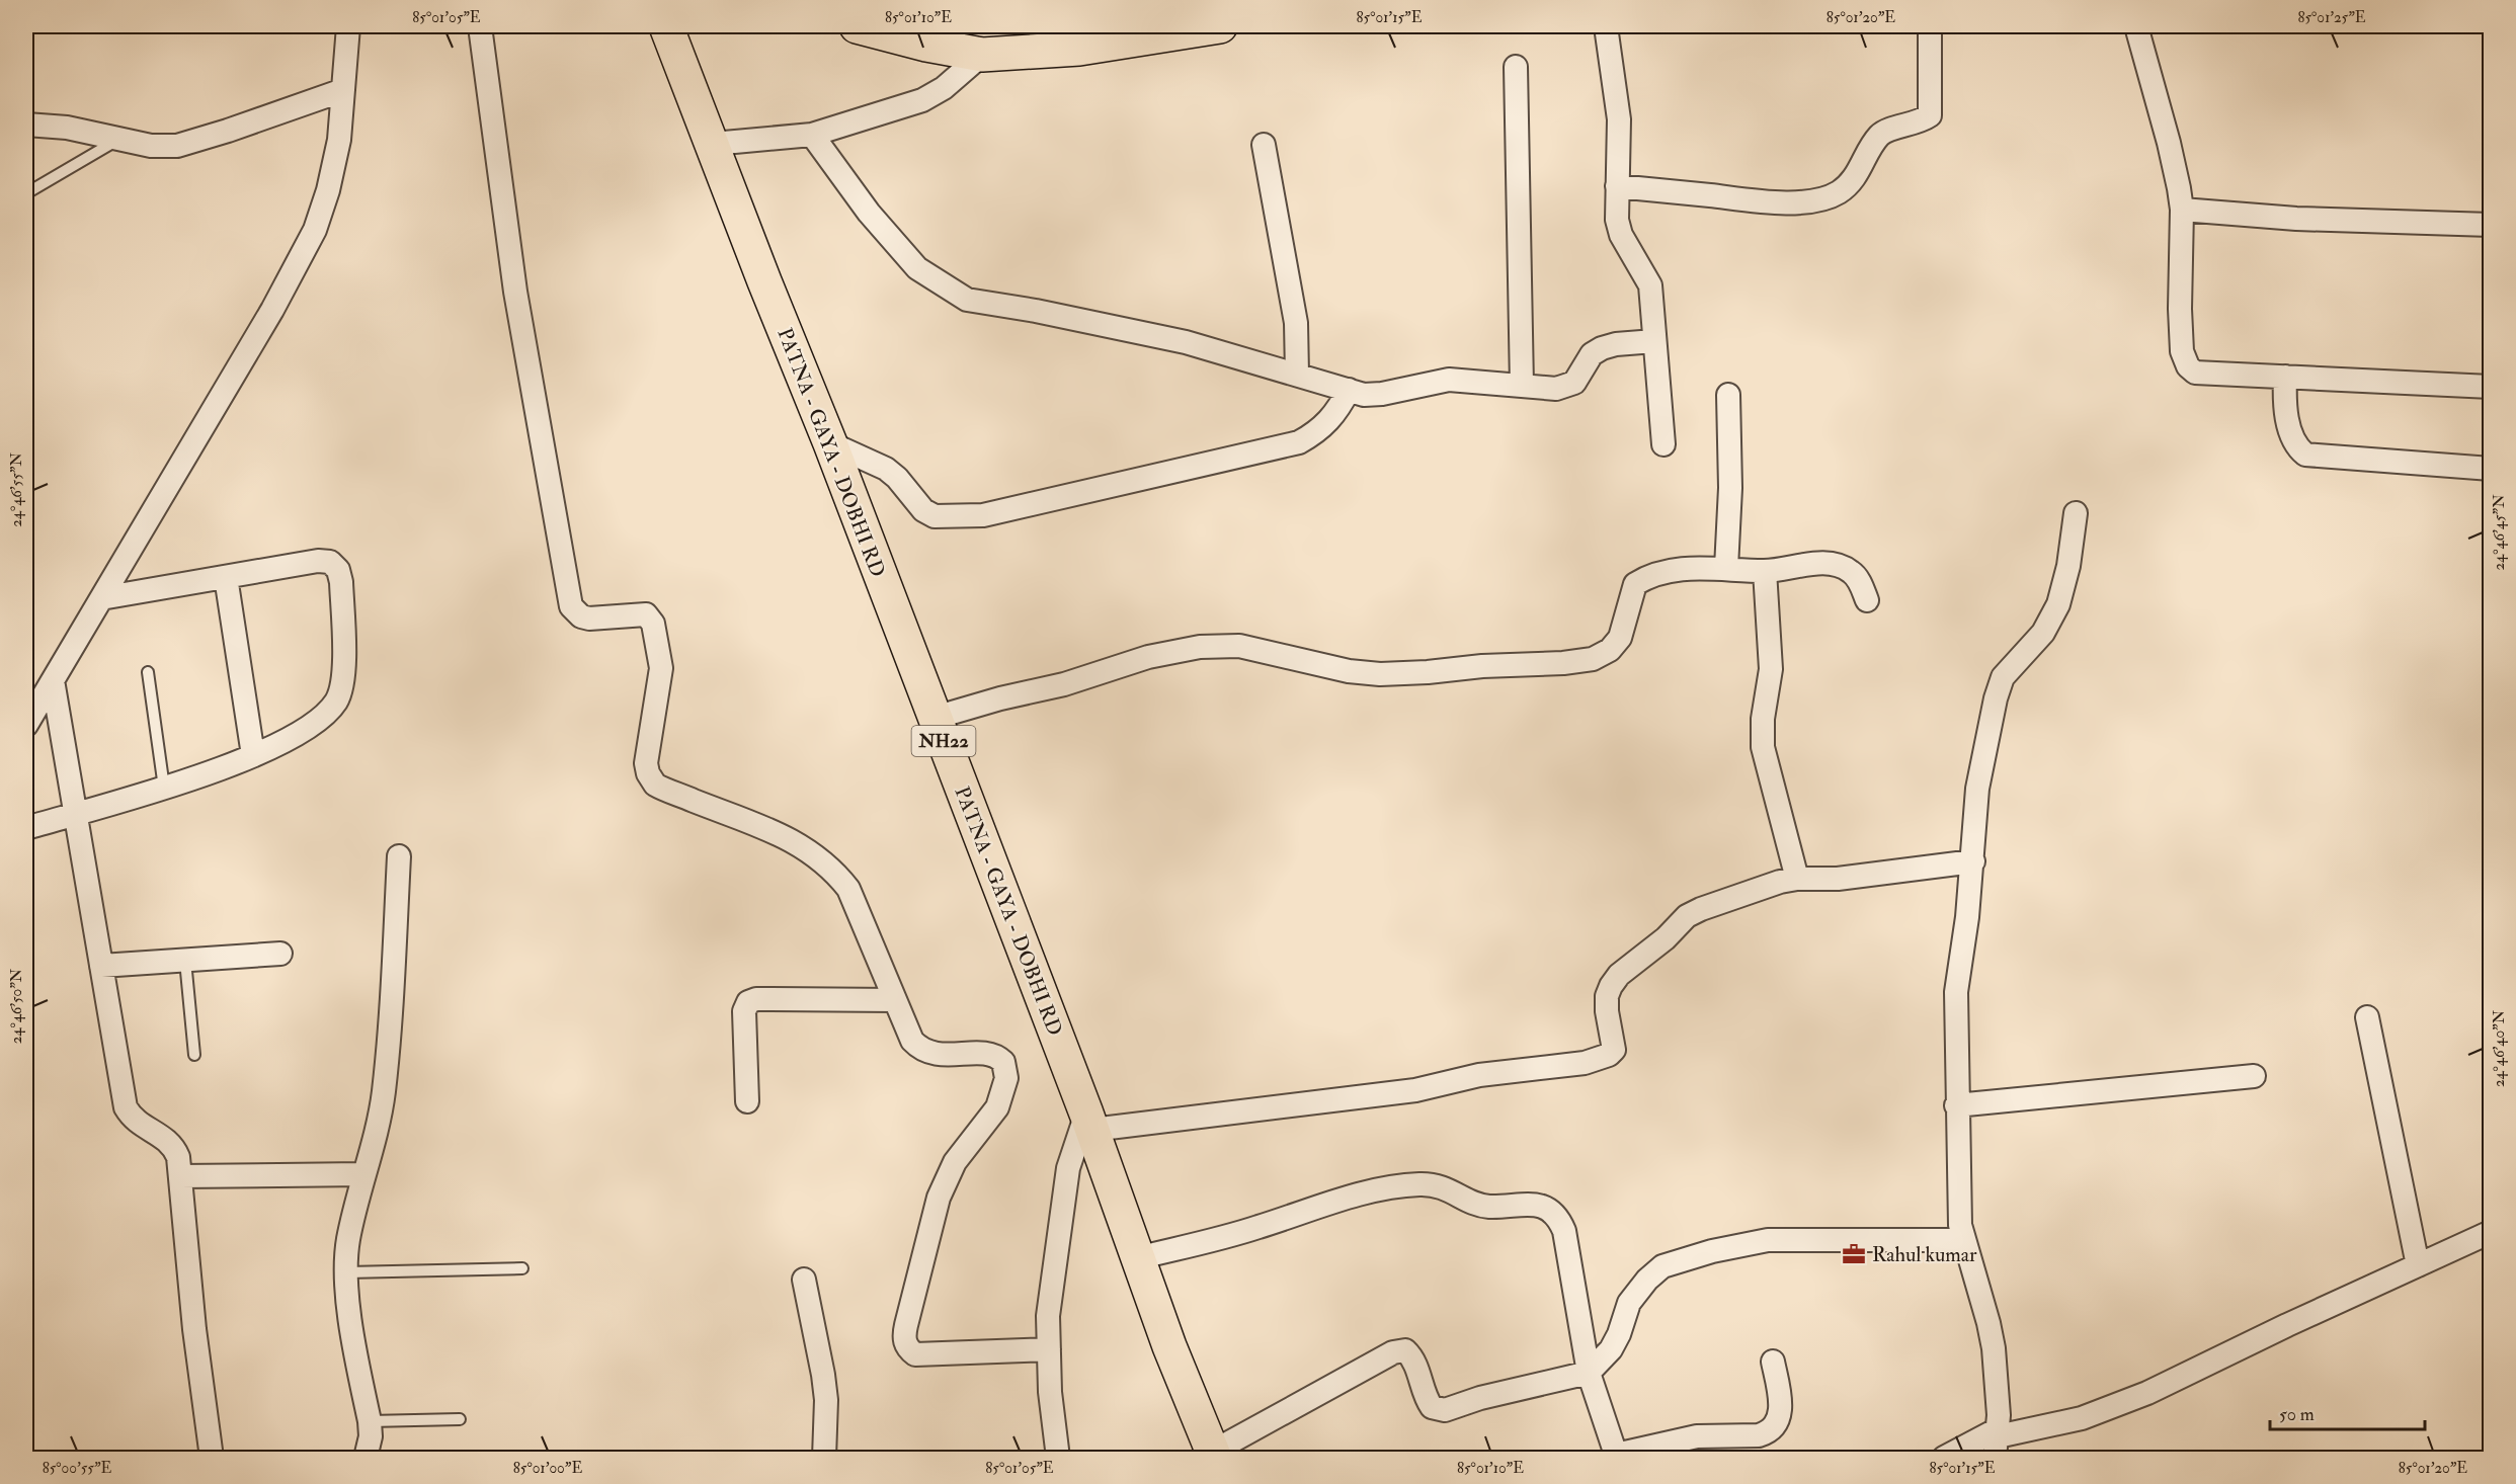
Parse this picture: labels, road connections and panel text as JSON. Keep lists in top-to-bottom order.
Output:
{
  "streets": {
    "main road": ["PATNA - GAYA - DOBHI RD", "NH22"]
  },
  "places": {
    "office": ["Rahul kumar"]
  },
  "scale_bar": "50 m",
  "coordinates": [
    "85°01'05\"E",
    "85°01'10\"E",
    "85°01'15\"E",
    "85°01'20\"E",
    "85°01'25\"E",
    "24°46'55\"N",
    "24°46'45\"N",
    "24°46'50\"N",
    "24°46'40\"N",
    "85°00'55\"E",
    "85°01'00\"E"
  ]
}
